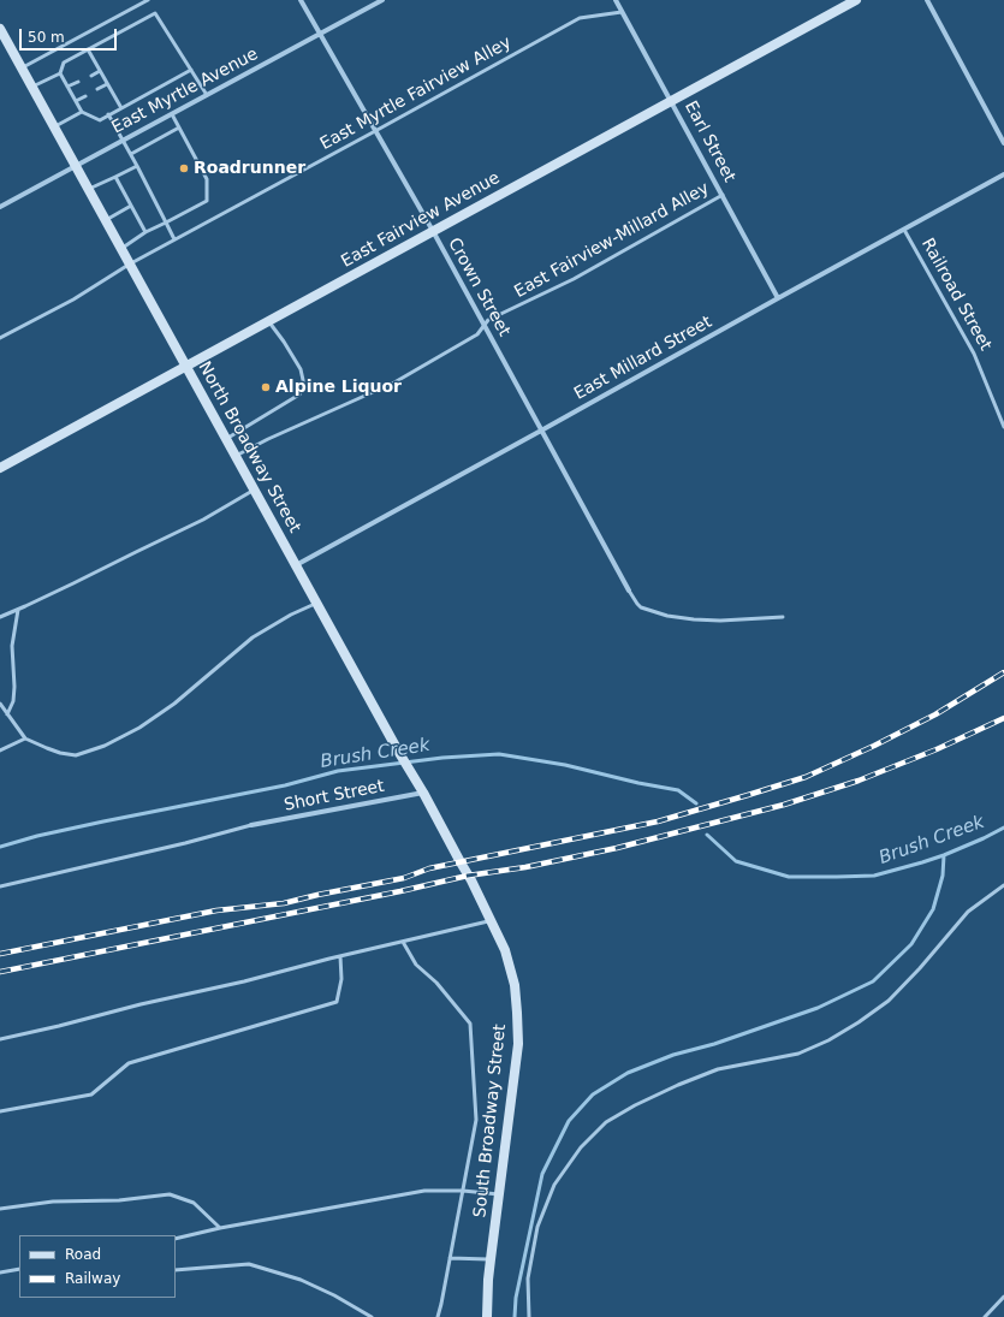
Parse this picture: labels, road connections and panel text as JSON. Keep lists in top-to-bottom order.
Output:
{
  "streets": {
    "street": [
      "East Myrtle Avenue",
      "Earl Street",
      "East Fairview Avenue",
      "Crown Street",
      "East Millard Street",
      "North Broadway Street",
      "Short Street",
      "South Broadway Street"
    ],
    "lane": ["East Myrtle Fairview Alley", "East Fairview-Millard Alley", "Railroad Street"]
  },
  "crossings": [
    ["East Myrtle Avenue", "Crown Street"],
    ["East Myrtle Avenue", "North Broadway Street"],
    ["East Myrtle Fairview Alley", "Earl Street"],
    ["East Myrtle Fairview Alley", "Crown Street"],
    ["East Myrtle Fairview Alley", "North Broadway Street"],
    ["Earl Street", "East Fairview Avenue"],
    ["Earl Street", "East Fairview-Millard Alley"],
    ["Earl Street", "East Millard Street"],
    ["East Fairview Avenue", "Crown Street"],
    ["East Fairview Avenue", "North Broadway Street"],
    ["East Fairview-Millard Alley", "Crown Street"],
    ["East Fairview-Millard Alley", "North Broadway Street"],
    ["Crown Street", "East Millard Street"],
    ["Railroad Street", "East Millard Street"],
    ["East Millard Street", "North Broadway Street"],
    ["North Broadway Street", "Short Street"],
    ["North Broadway Street", "South Broadway Street"]
  ],
  "water": ["Brush Creek"],
  "places": ["Roadrunner", "Alpine Liquor"],
  "legend": ["Road", "Railway"],
  "scale_bar": "50 m"
}
